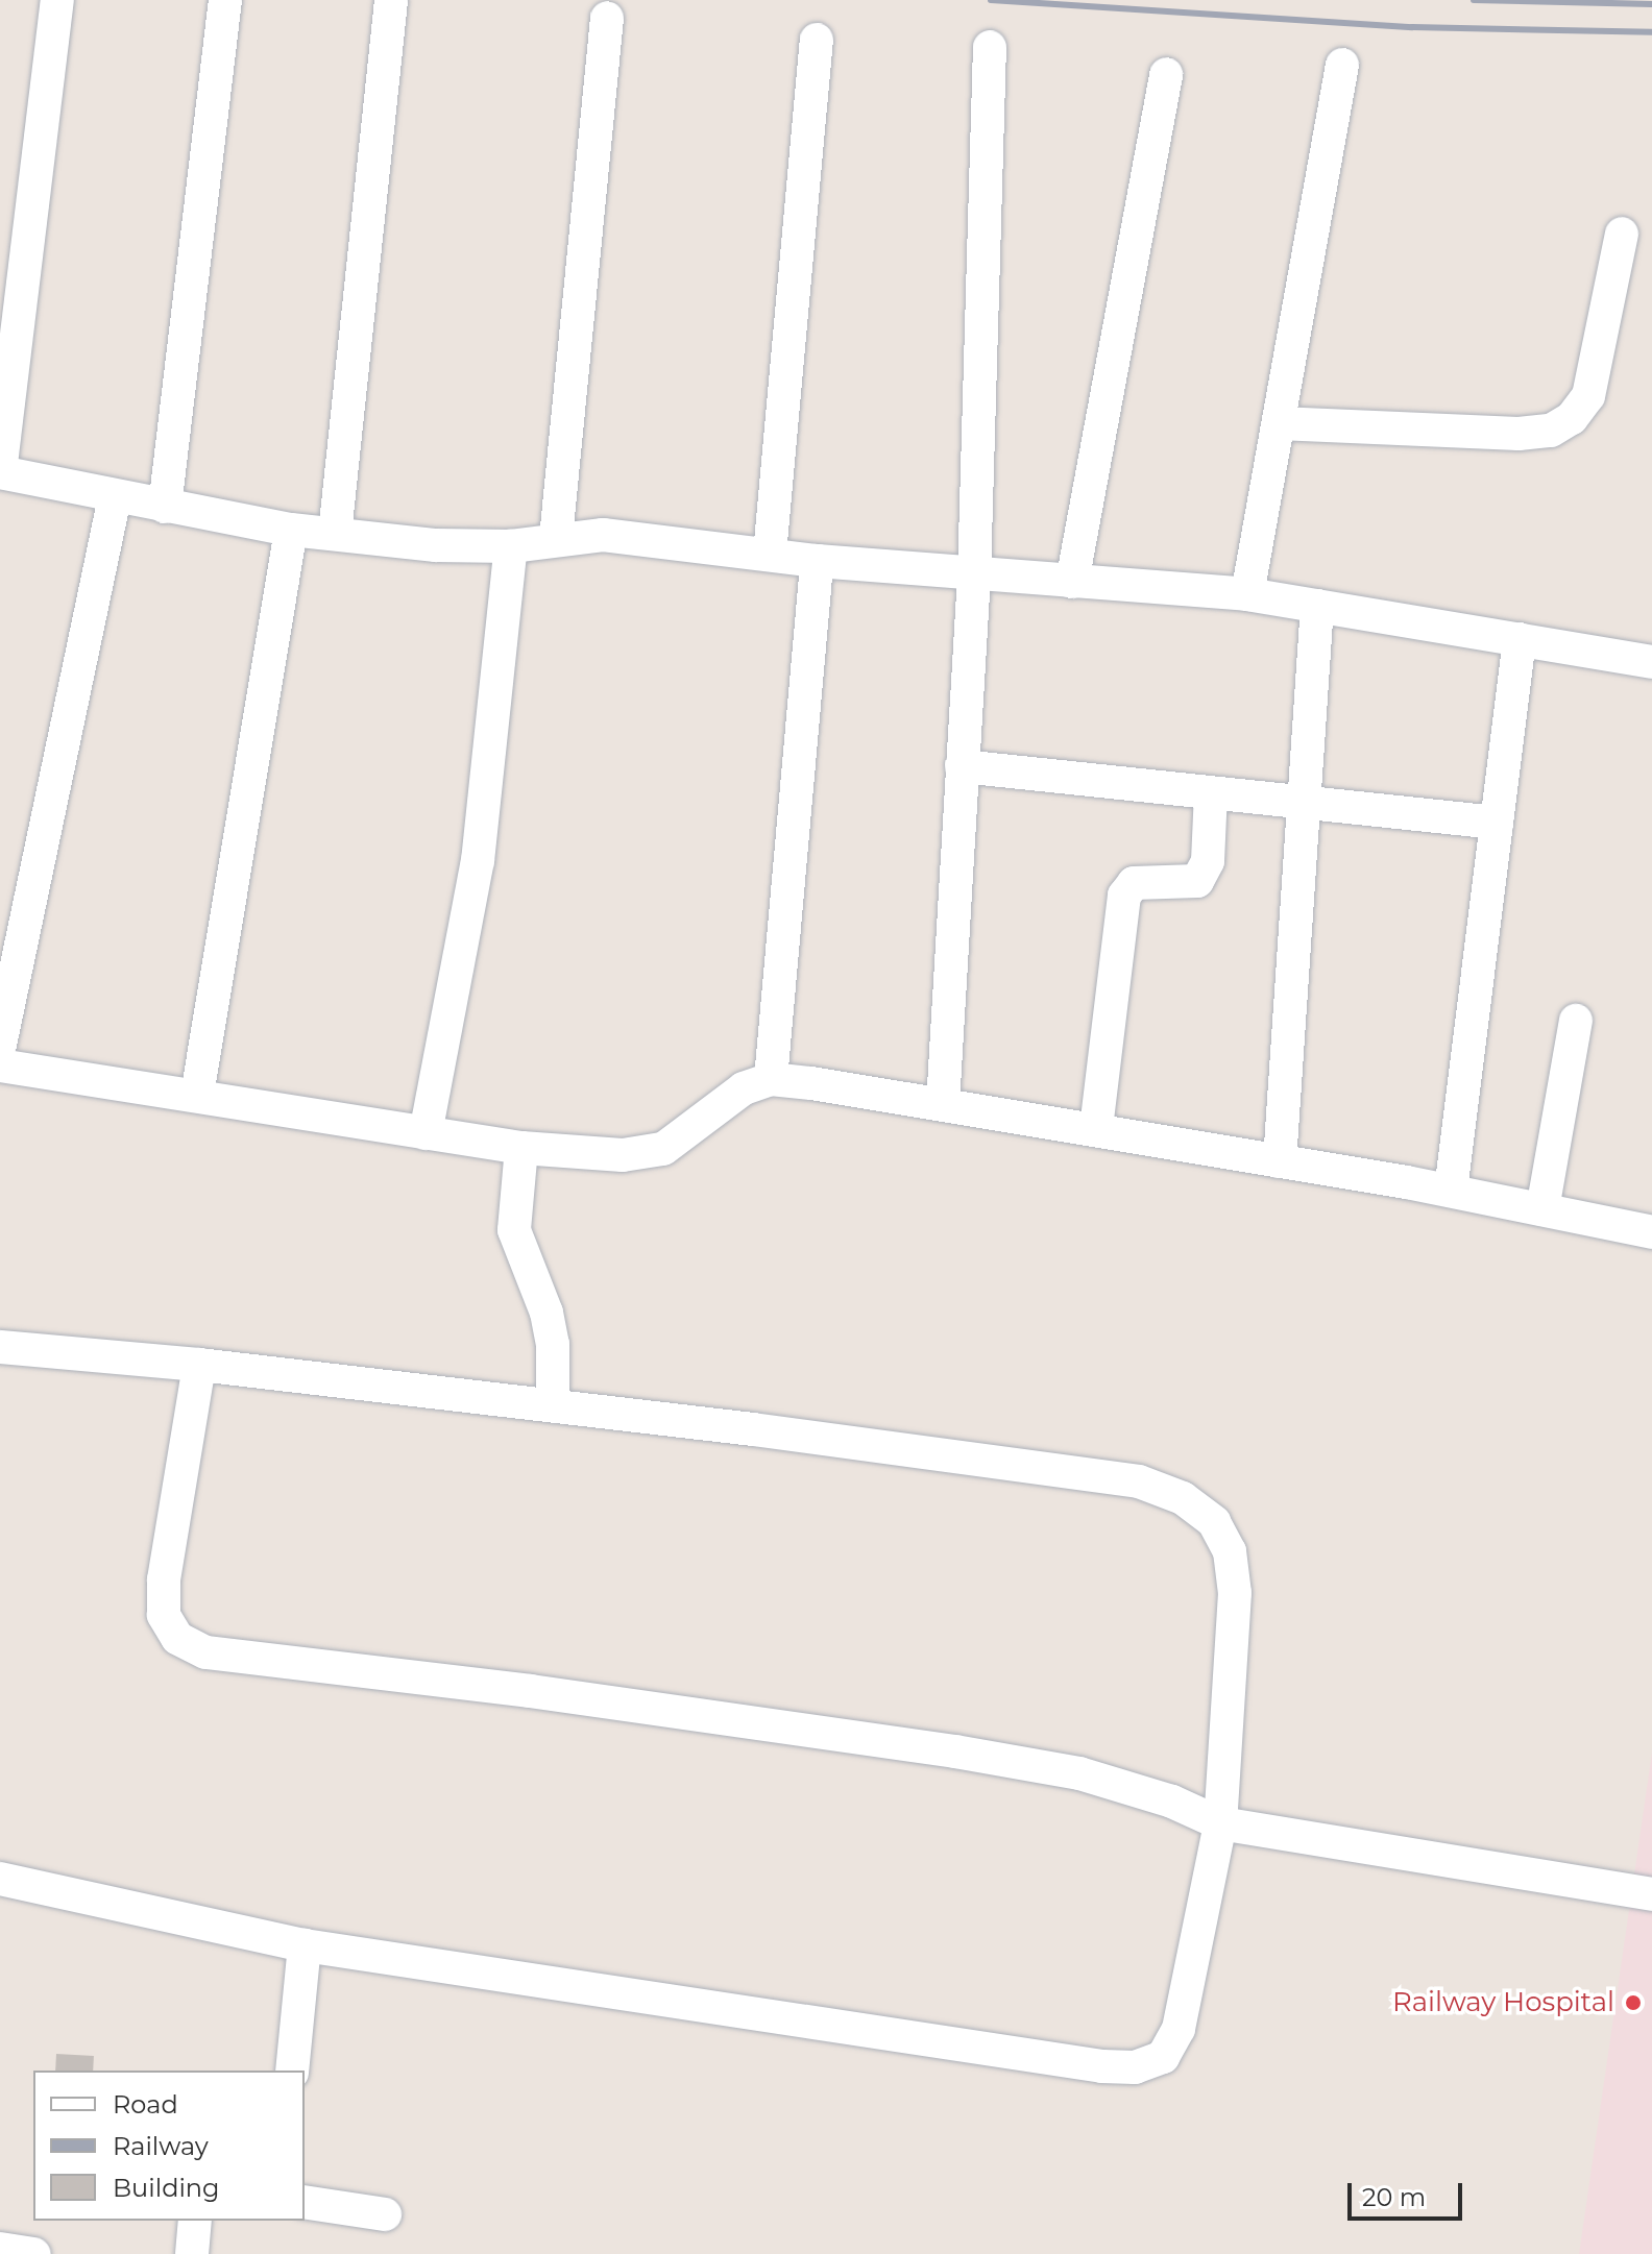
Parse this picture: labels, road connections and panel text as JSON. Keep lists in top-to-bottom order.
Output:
{
  "places": ["Railway Hospital"],
  "legend": ["Road", "Railway", "Building"],
  "scale_bar": "20 m"
}
